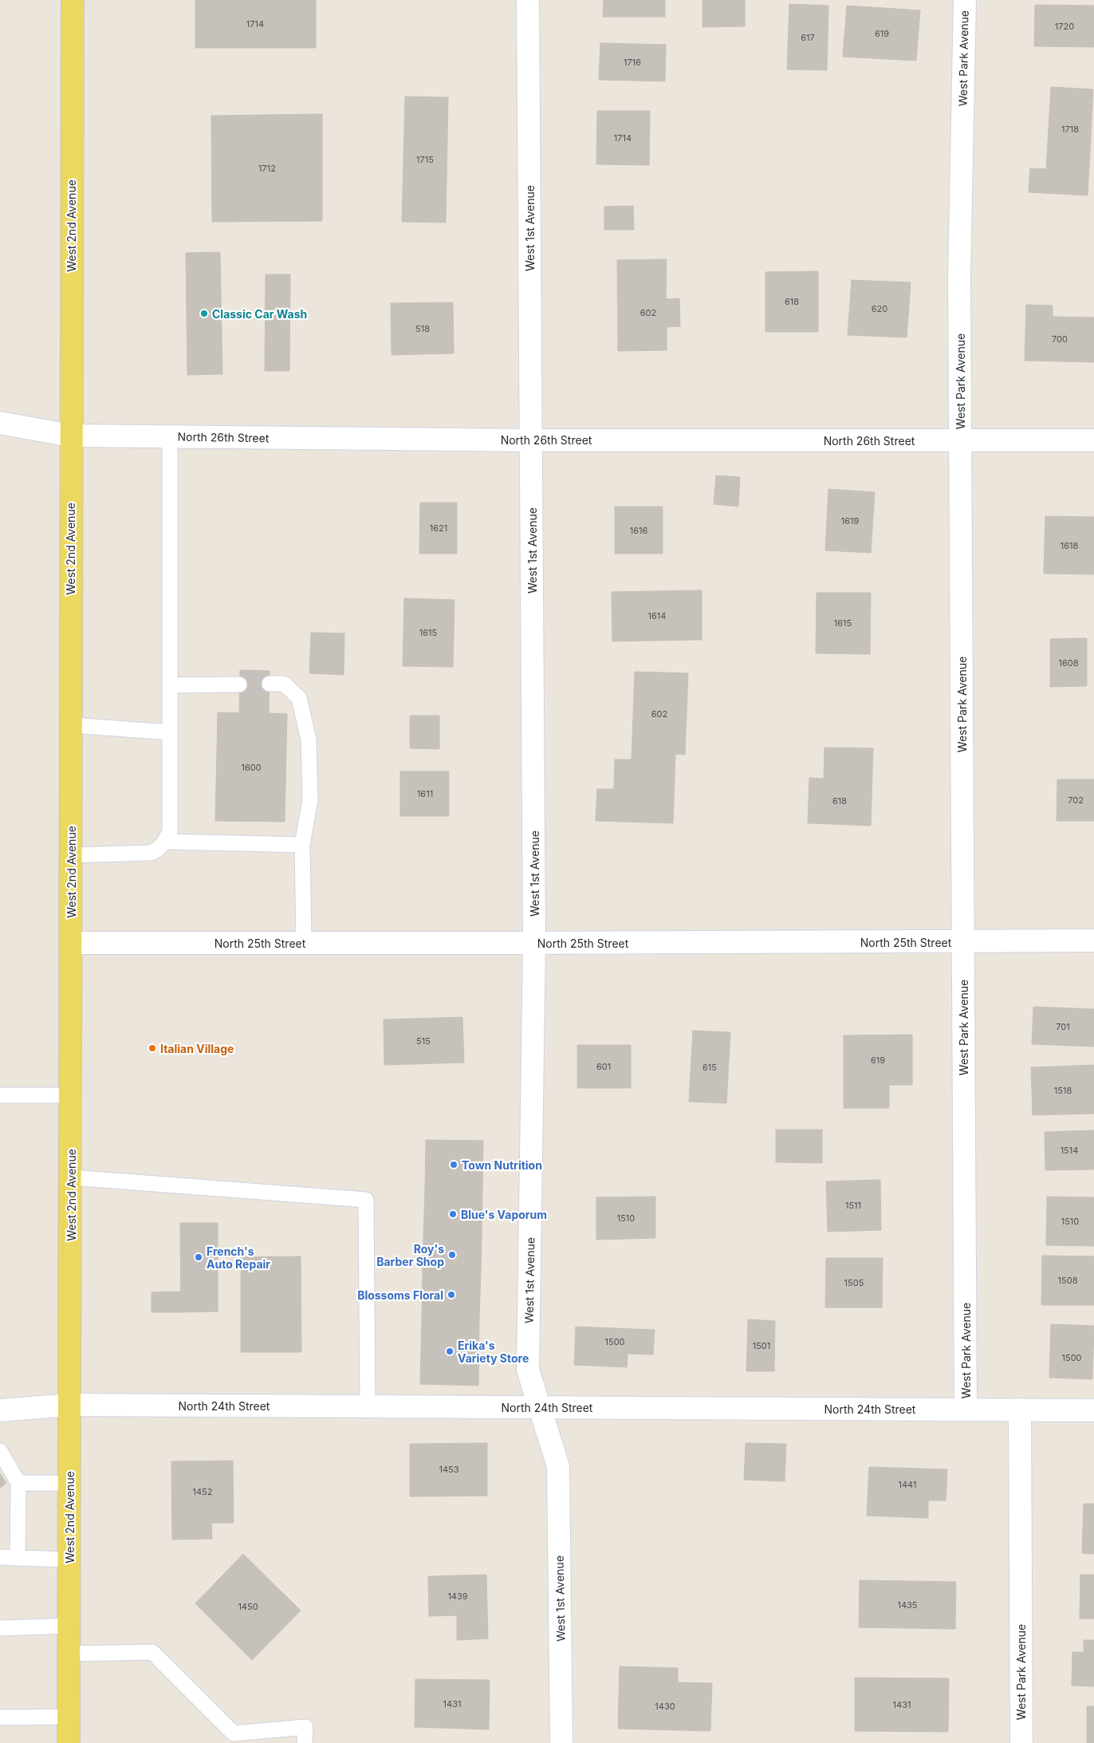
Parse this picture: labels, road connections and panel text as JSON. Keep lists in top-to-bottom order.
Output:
{
  "streets": {
    "main road": ["West 2nd Avenue"],
    "street": [
      "West Park Avenue",
      "West 1st Avenue",
      "North 26th Street",
      "North 25th Street",
      "North 24th Street"
    ]
  },
  "crossings": [
    ["West Park Avenue", "North 26th Street"],
    ["West Park Avenue", "North 25th Street"],
    ["West Park Avenue", "North 24th Street"],
    ["West 2nd Avenue", "North 26th Street"],
    ["West 2nd Avenue", "North 25th Street"],
    ["West 2nd Avenue", "North 24th Street"],
    ["West 1st Avenue", "North 26th Street"],
    ["West 1st Avenue", "North 25th Street"],
    ["West 1st Avenue", "North 24th Street"]
  ],
  "places": [
    "Classic Car Wash",
    "Italian Village",
    "Town Nutrition",
    "Blue's Vaporum",
    "Roy's Barber Shop",
    "French's Auto Repair",
    "Blossoms Floral",
    "Erika's Variety Store"
  ],
  "house_numbers": [
    "1714",
    "1720",
    "619",
    "617",
    "1716",
    "1718",
    "1714",
    "1715",
    "1712",
    "618",
    "620",
    "602",
    "518",
    "700",
    "1619",
    "1621",
    "1616",
    "1618",
    "1614",
    "1615",
    "1615",
    "1608",
    "602",
    "1600",
    "1611",
    "702",
    "618",
    "701",
    "515",
    "619",
    "601",
    "615",
    "1518",
    "1514",
    "1511",
    "1510",
    "1510",
    "1508",
    "1505",
    "1500",
    "1501",
    "1500",
    "1453",
    "1441",
    "1452",
    "1439",
    "1435",
    "1450",
    "1431",
    "1431",
    "1430"
  ]
}
